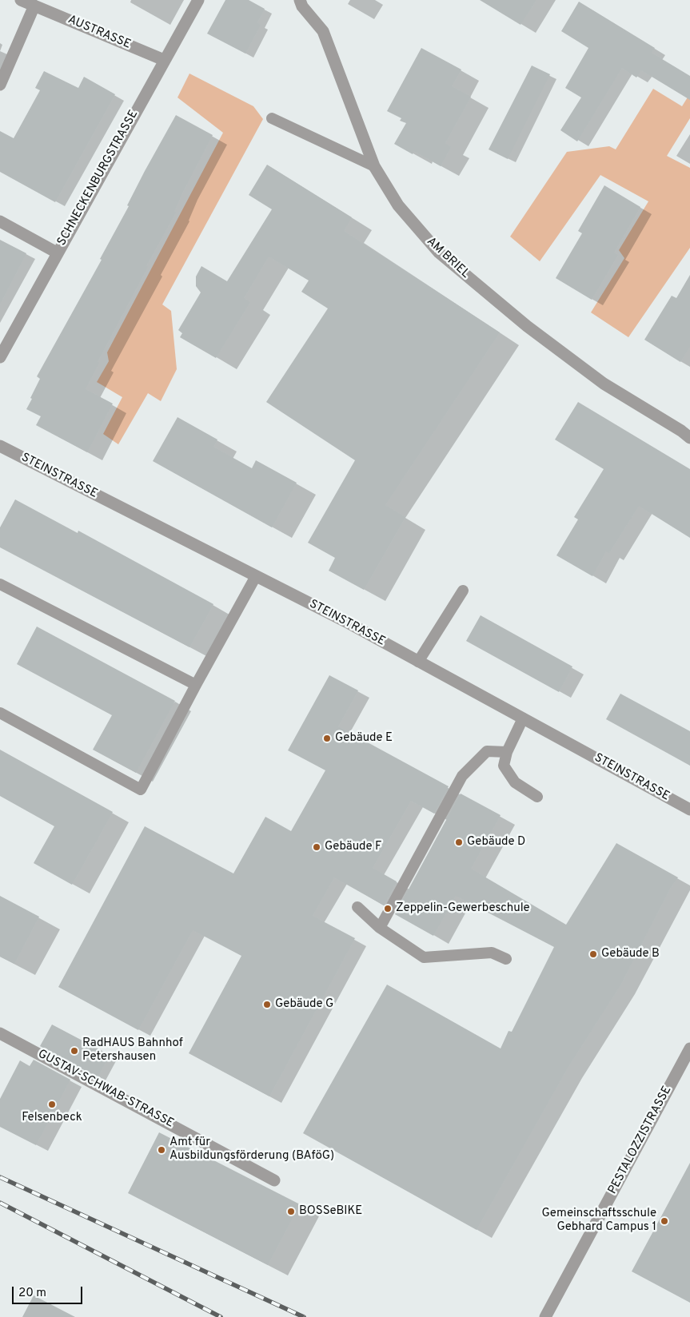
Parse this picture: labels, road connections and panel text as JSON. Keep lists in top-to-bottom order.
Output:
{
  "streets": {
    "street": [
      "AUSTRASSE",
      "SCHNECKENBURGSTRASSE",
      "AM BRIEL",
      "STEINSTRASSE",
      "GUSTAV-SCHWAB-STRASSE",
      "PESTALOZZISTRASSE"
    ]
  },
  "crossings": [
    ["AUSTRASSE", "SCHNECKENBURGSTRASSE"]
  ],
  "places": [
    "Gebäude E",
    "Gebäude D",
    "Gebäude F",
    "Zeppelin-Gewerbeschule",
    "Gebäude B",
    "Gebäude G",
    "RadHAUS Bahnhof Petershausen",
    "Felsenbeck",
    "Amt für Ausbildungsförderung (BAföG)",
    "BOSSeBIKE",
    "Gemeinschaftsschule Gebhard Campus 1"
  ],
  "scale_bar": "20 m"
}
